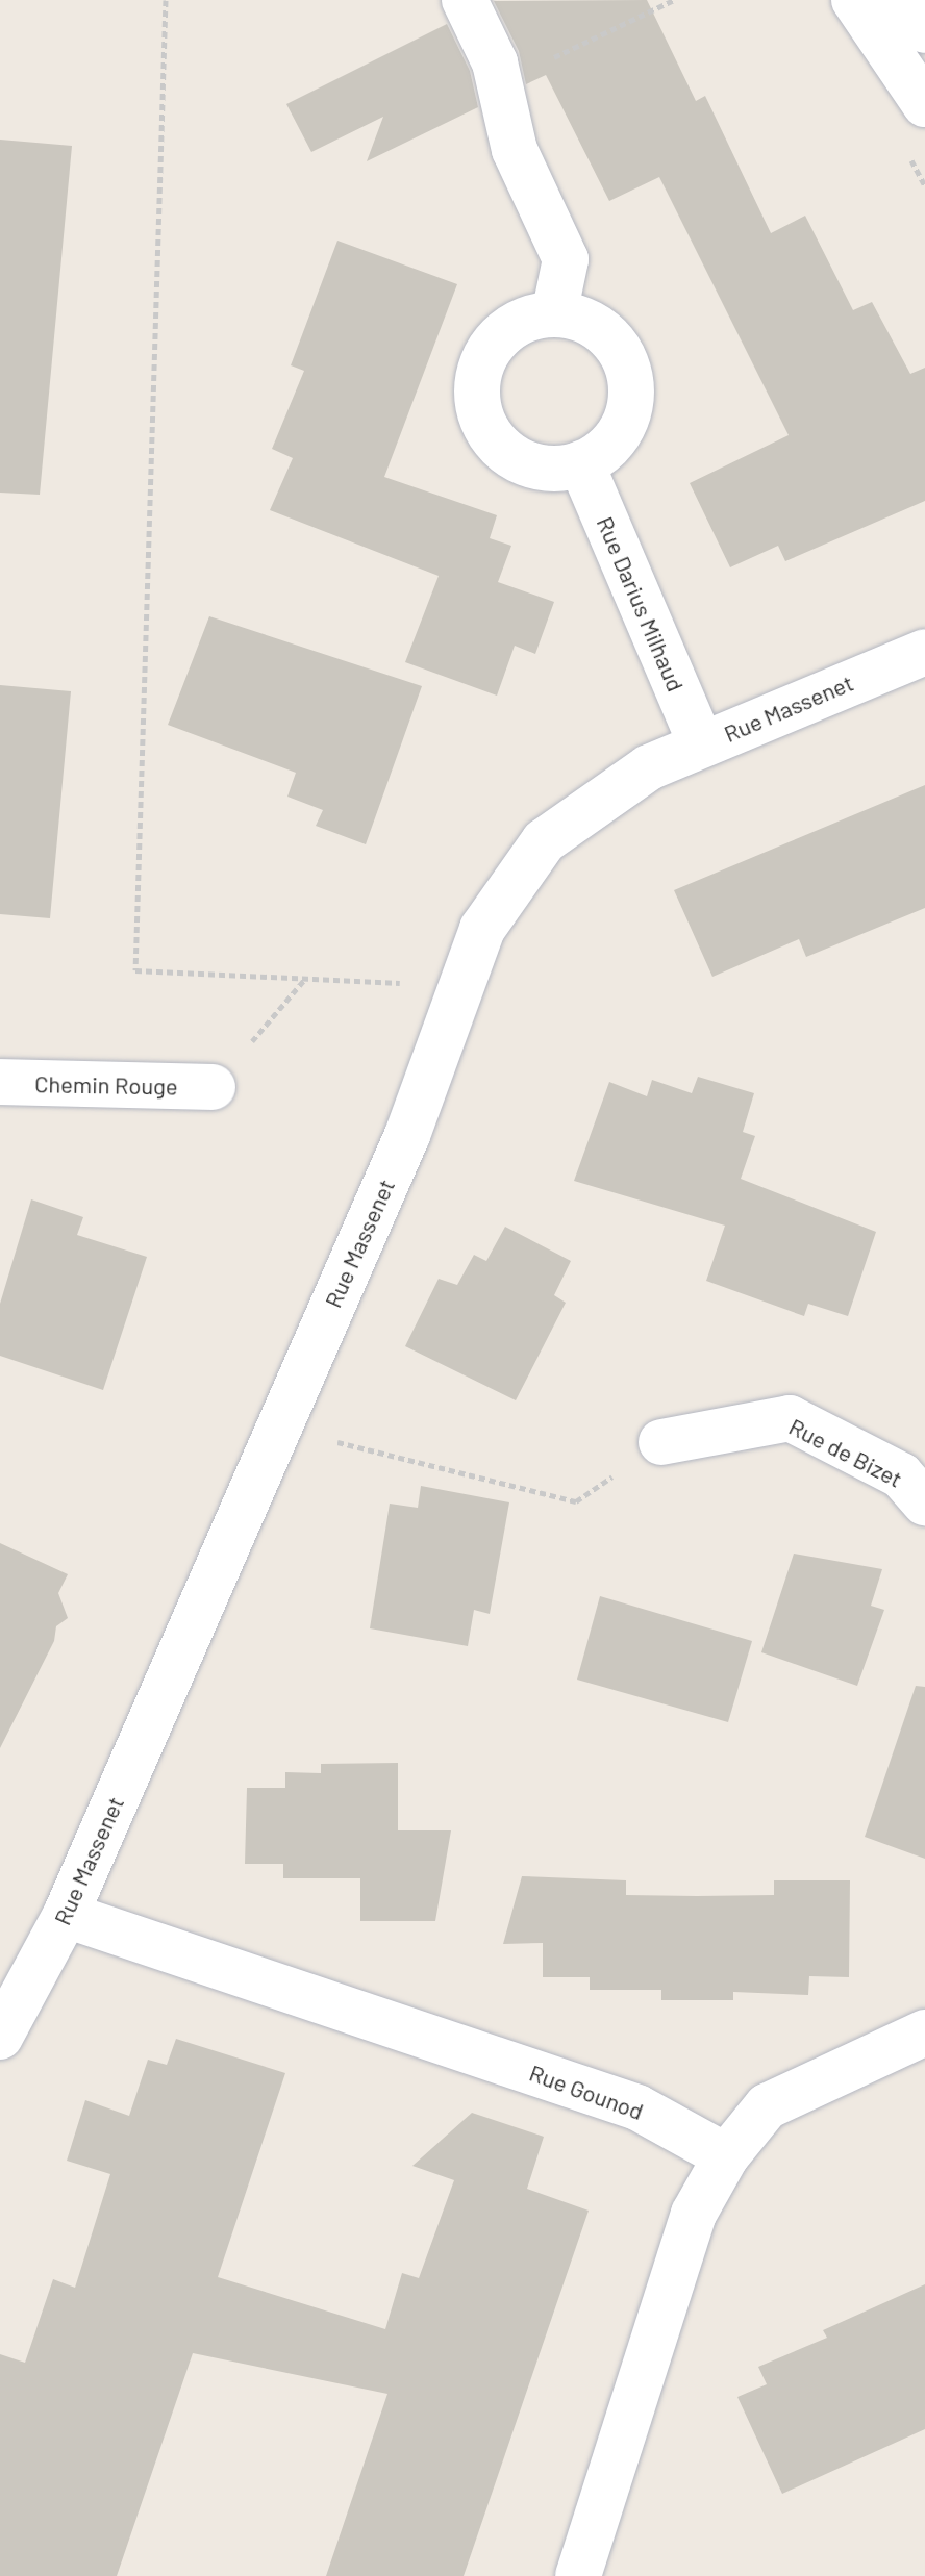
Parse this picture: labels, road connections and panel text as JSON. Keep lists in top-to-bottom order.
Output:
{
  "streets": {
    "street": [
      "Rue Darius Milhaud",
      "Rue Massenet",
      "Chemin Rouge",
      "Rue de Bizet",
      "Rue Gounod"
    ]
  },
  "crossings": [
    ["Rue Darius Milhaud", "Rue Massenet"],
    ["Rue Massenet", "Rue Gounod"]
  ]
}
